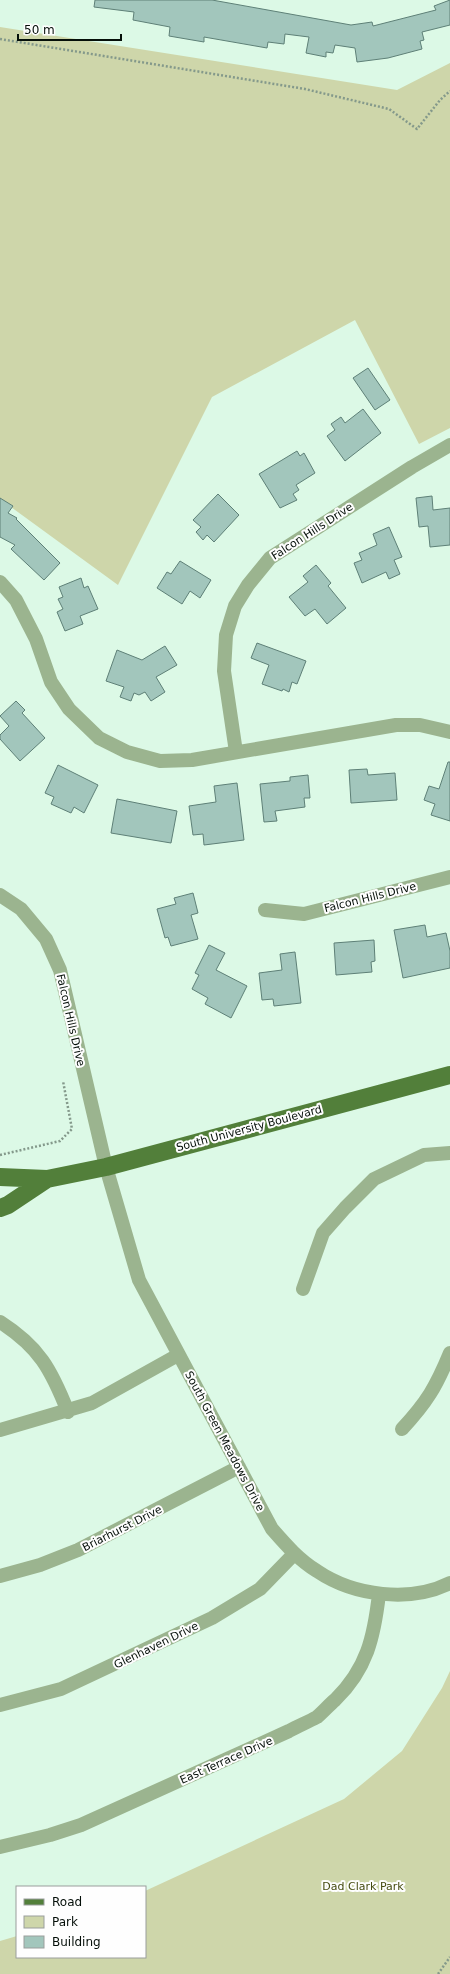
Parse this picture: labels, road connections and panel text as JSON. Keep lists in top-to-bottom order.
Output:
{
  "streets": {
    "main road": ["South University Boulevard"],
    "street": [
      "Falcon Hills Drive",
      "South Green Meadows Drive",
      "Briarhurst Drive",
      "Glenhaven Drive",
      "East Terrace Drive"
    ]
  },
  "crossings": [
    ["Falcon Hills Drive", "South University Boulevard"],
    ["Falcon Hills Drive", "South Green Meadows Drive"],
    ["South University Boulevard", "South Green Meadows Drive"],
    ["South Green Meadows Drive", "Briarhurst Drive"],
    ["South Green Meadows Drive", "Glenhaven Drive"],
    ["South Green Meadows Drive", "East Terrace Drive"]
  ],
  "parks": ["Dad Clark Park"],
  "legend": ["Road", "Park", "Building"],
  "scale_bar": "50 m"
}
